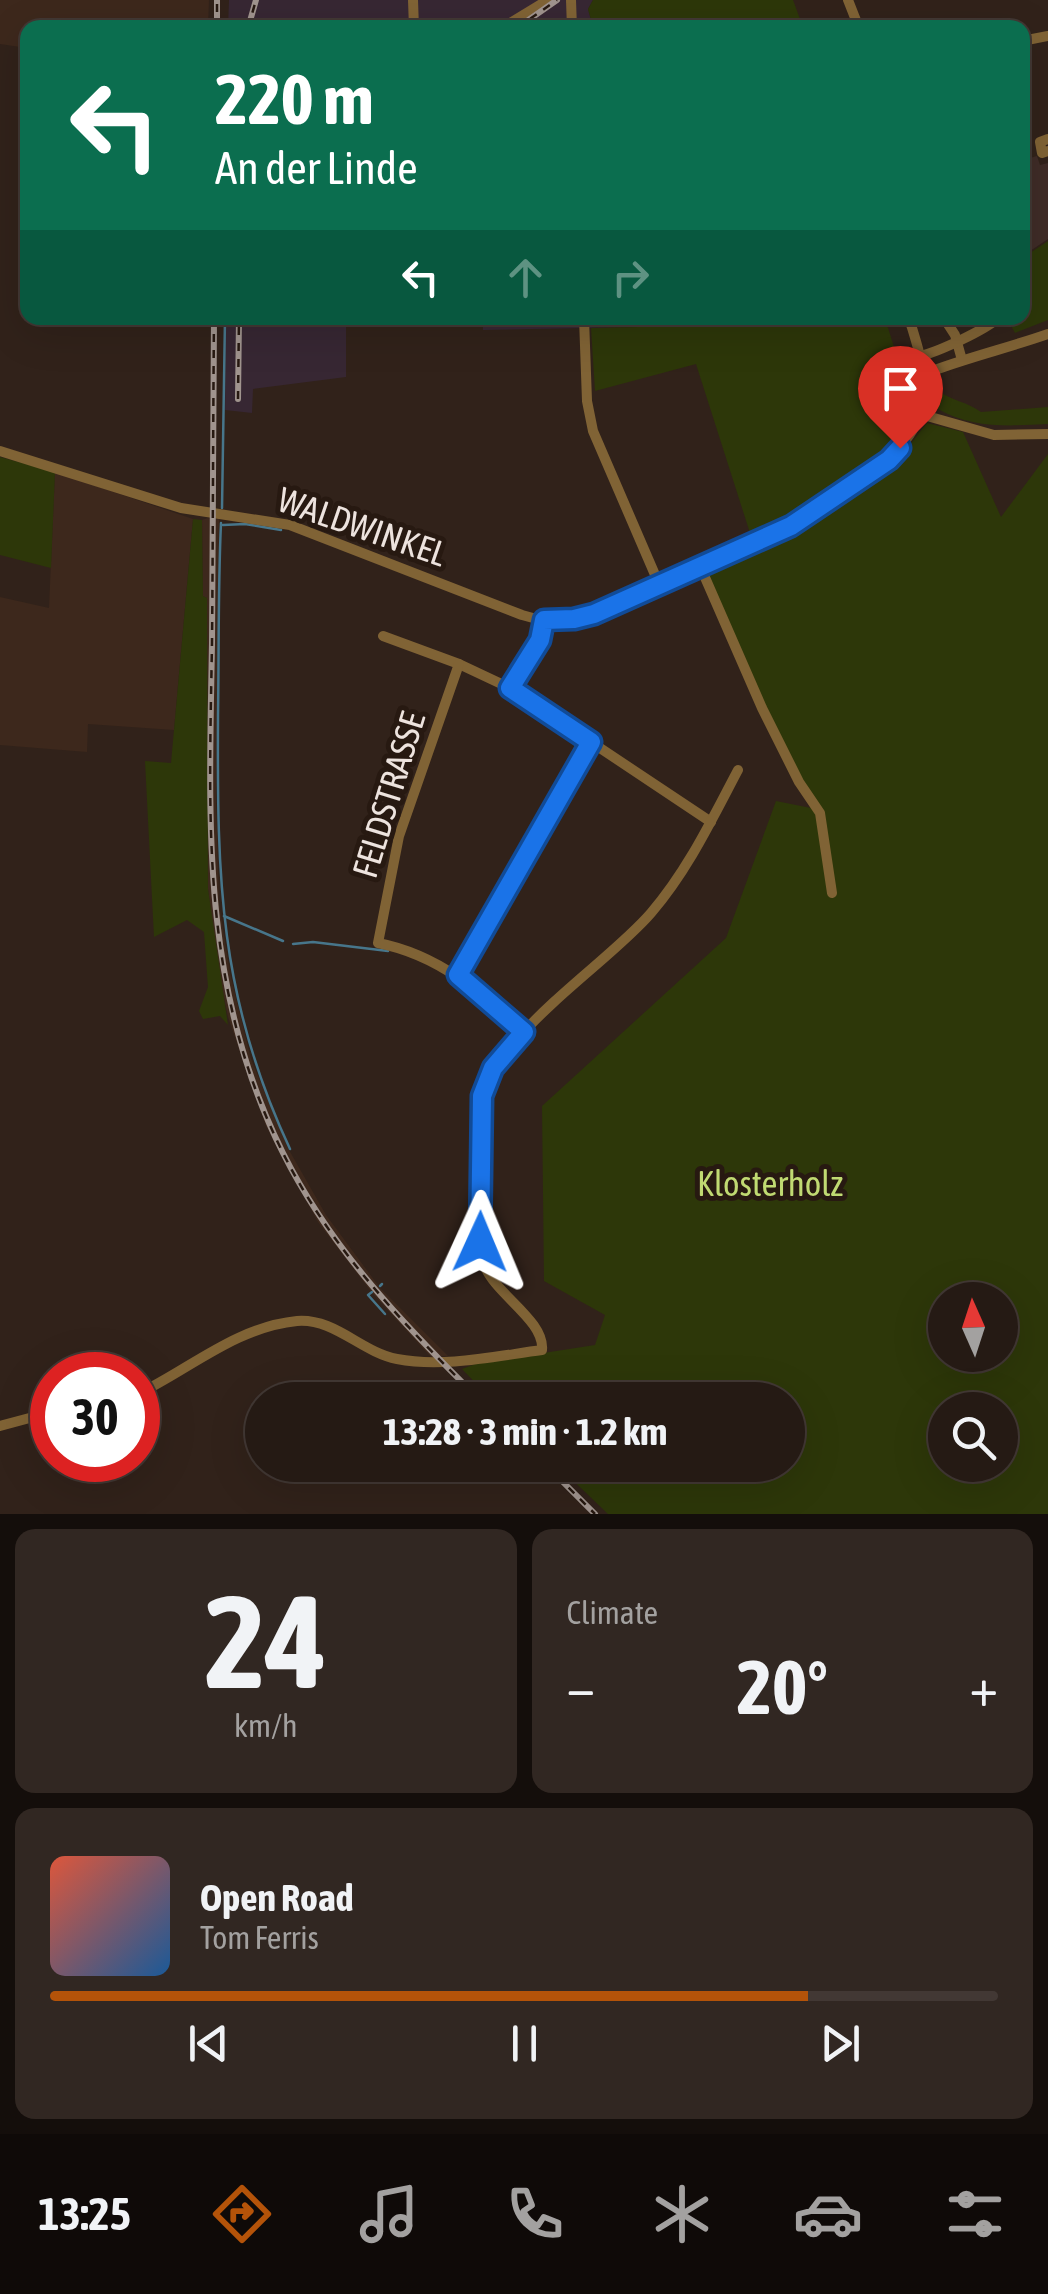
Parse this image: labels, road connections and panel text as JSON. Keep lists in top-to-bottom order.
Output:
{
  "streets": {
    "street": ["WALDWINKEL", "FELDSTRASSE"]
  },
  "parks": ["Klosterholz"],
  "north": "top",
  "page": {
    "turn": ["220 m", "An der Linde"],
    "limit": "30",
    "trip": "13:28 · 3 min · 1.2 km",
    "tile": [
      ["24", "km/h"],
      "Climate"
    ],
    "heat": ["−", "20°", "+"],
    "song": ["Open Road", "Tom Ferris"],
    "tabs": "13:25"
  }
}
